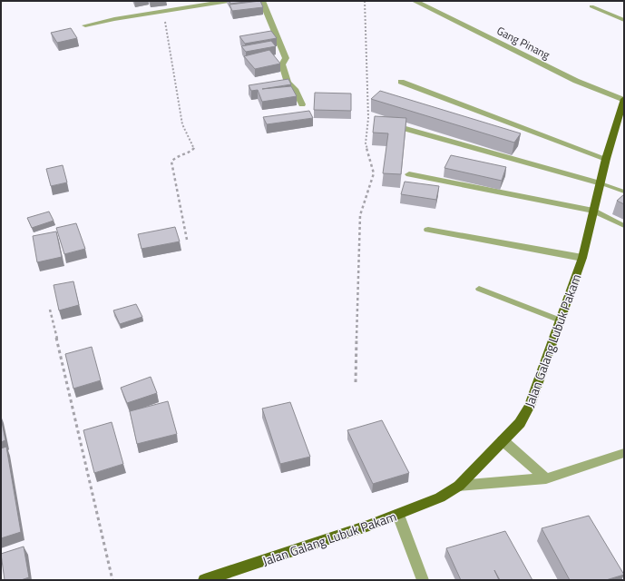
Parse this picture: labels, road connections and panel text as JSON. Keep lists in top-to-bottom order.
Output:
{
  "streets": {
    "main road": ["Jalan Galang Lubuk Pakam"],
    "street": ["Gang Pinang"]
  },
  "crossings": [
    ["Gang Pinang", "Jalan Galang Lubuk Pakam"]
  ]
}
